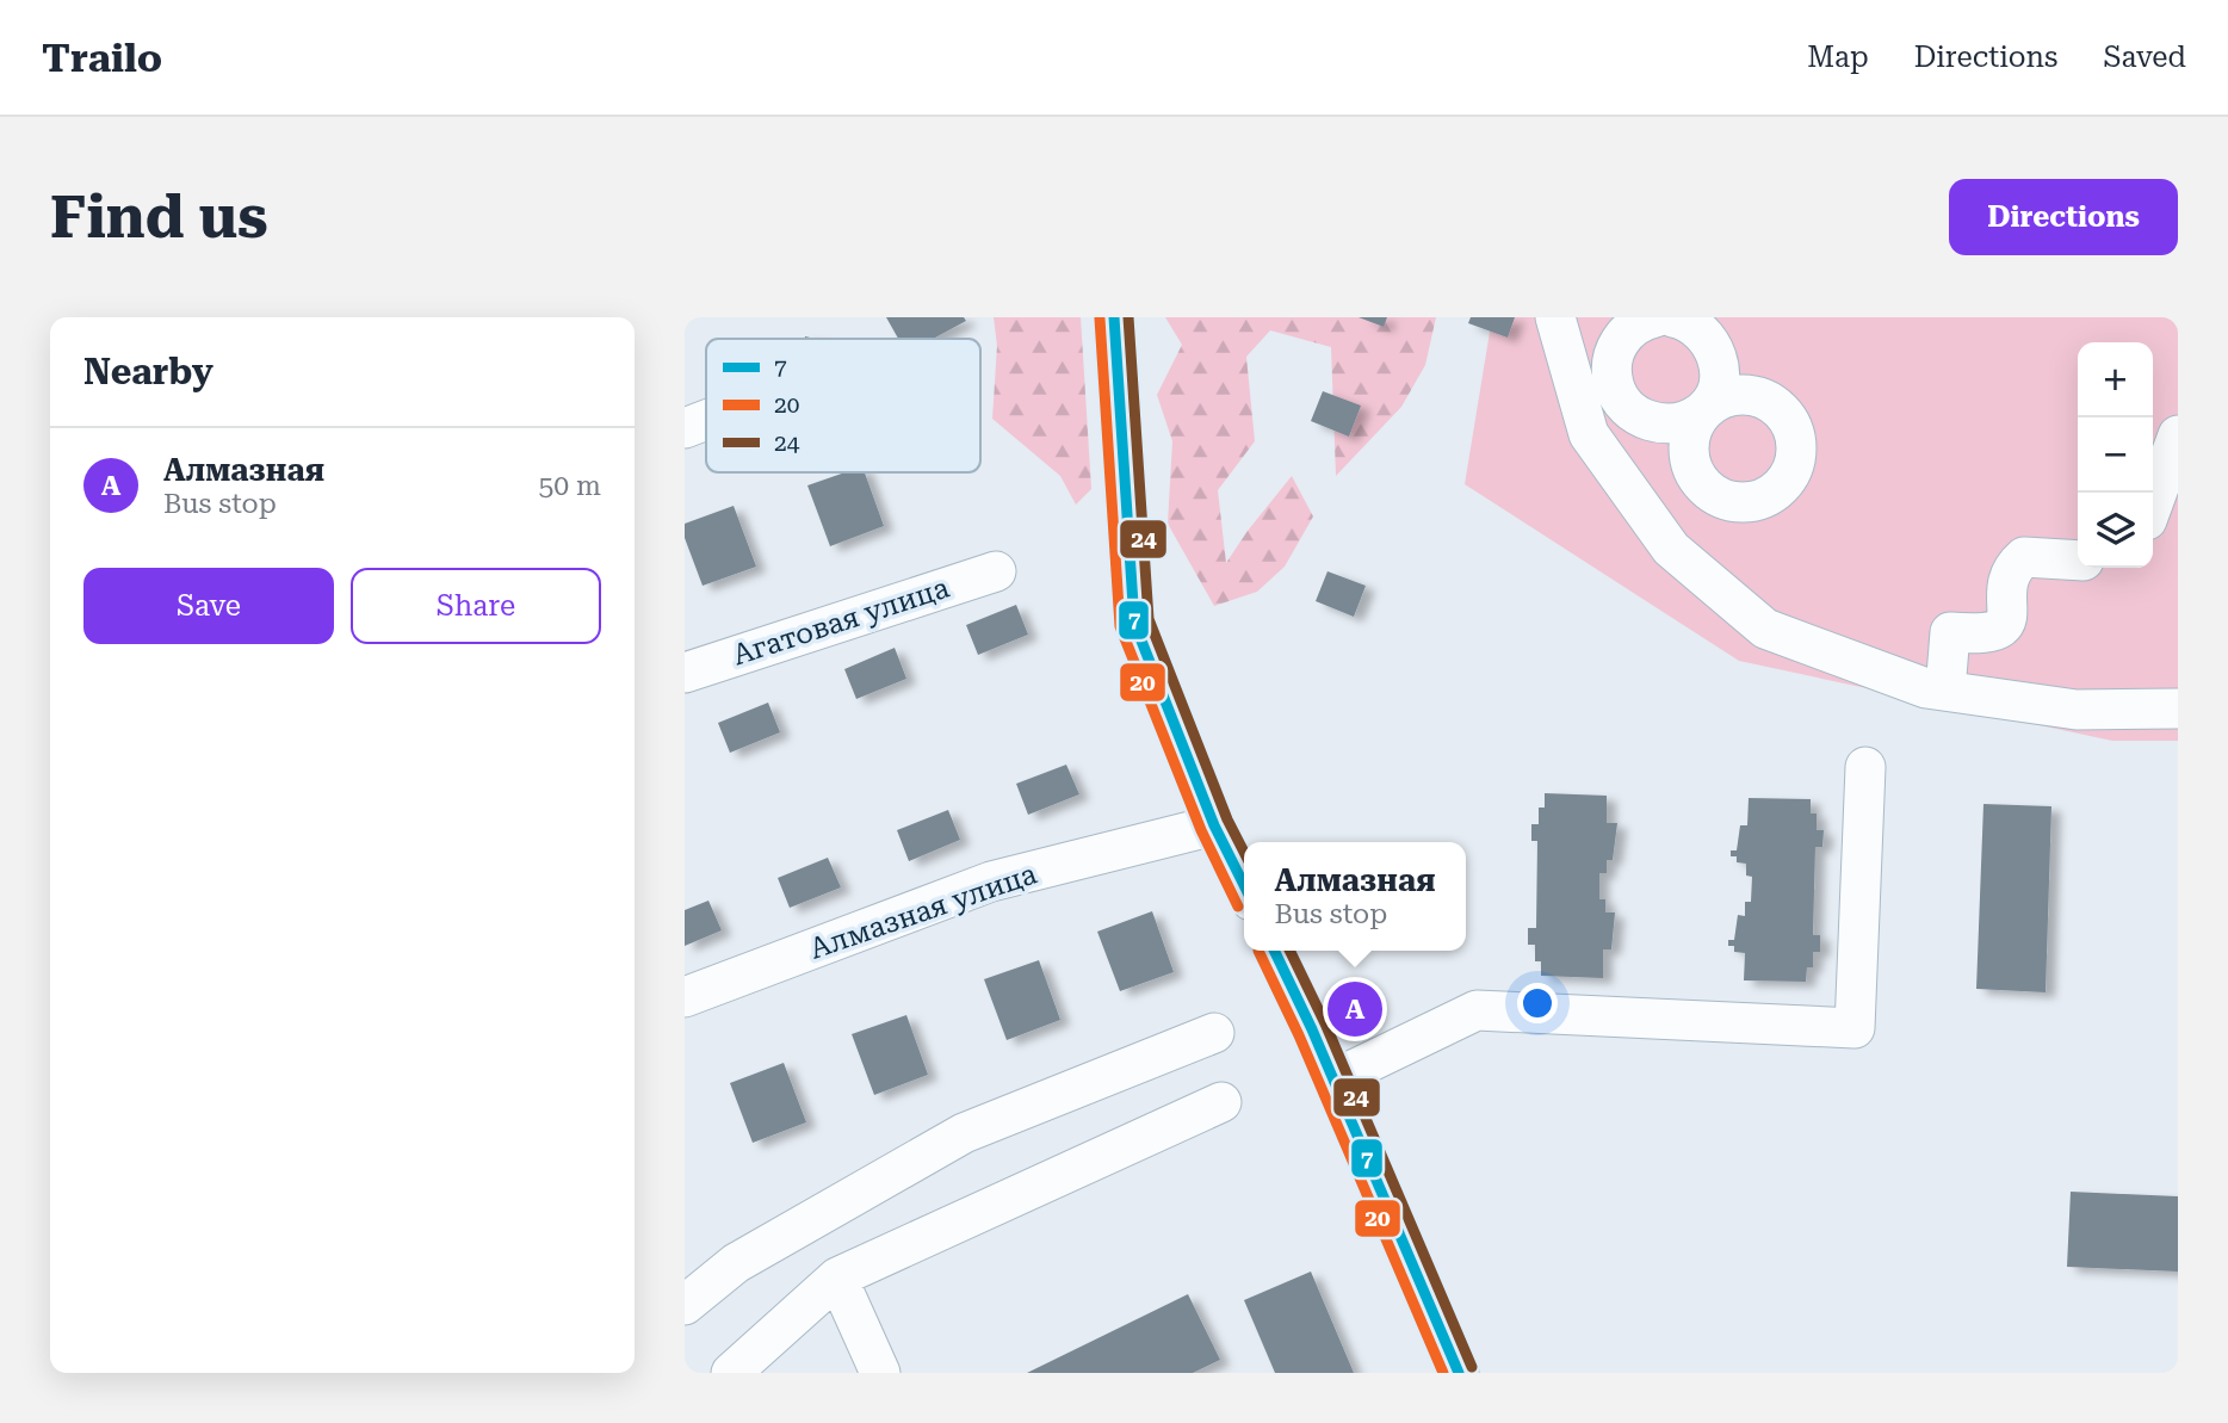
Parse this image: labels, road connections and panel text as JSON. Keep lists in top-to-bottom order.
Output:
{
  "streets": {
    "street": ["Агатовая улица", "Алмазная улица"]
  },
  "lines": ["transit line 7", "transit line 24", "transit line 20"],
  "legend": ["7", "20", "24"],
  "page": {
    "header": "Trailo",
    "nav": ["Map", "Directions", "Saved"],
    "buttons": [
      "Directions",
      ["Save", "Share"]
    ],
    "title": "Find us",
    "heading": "Nearby",
    "map_buttons": ["+", "−"],
    "list": [
      {
        "mark": "A",
        "name": "Алмазная",
        "note": "Bus stop",
        "value": "50 m"
      }
    ],
    "popup": ["Алмазная", "Bus stop"],
    "pins": "A"
  }
}
